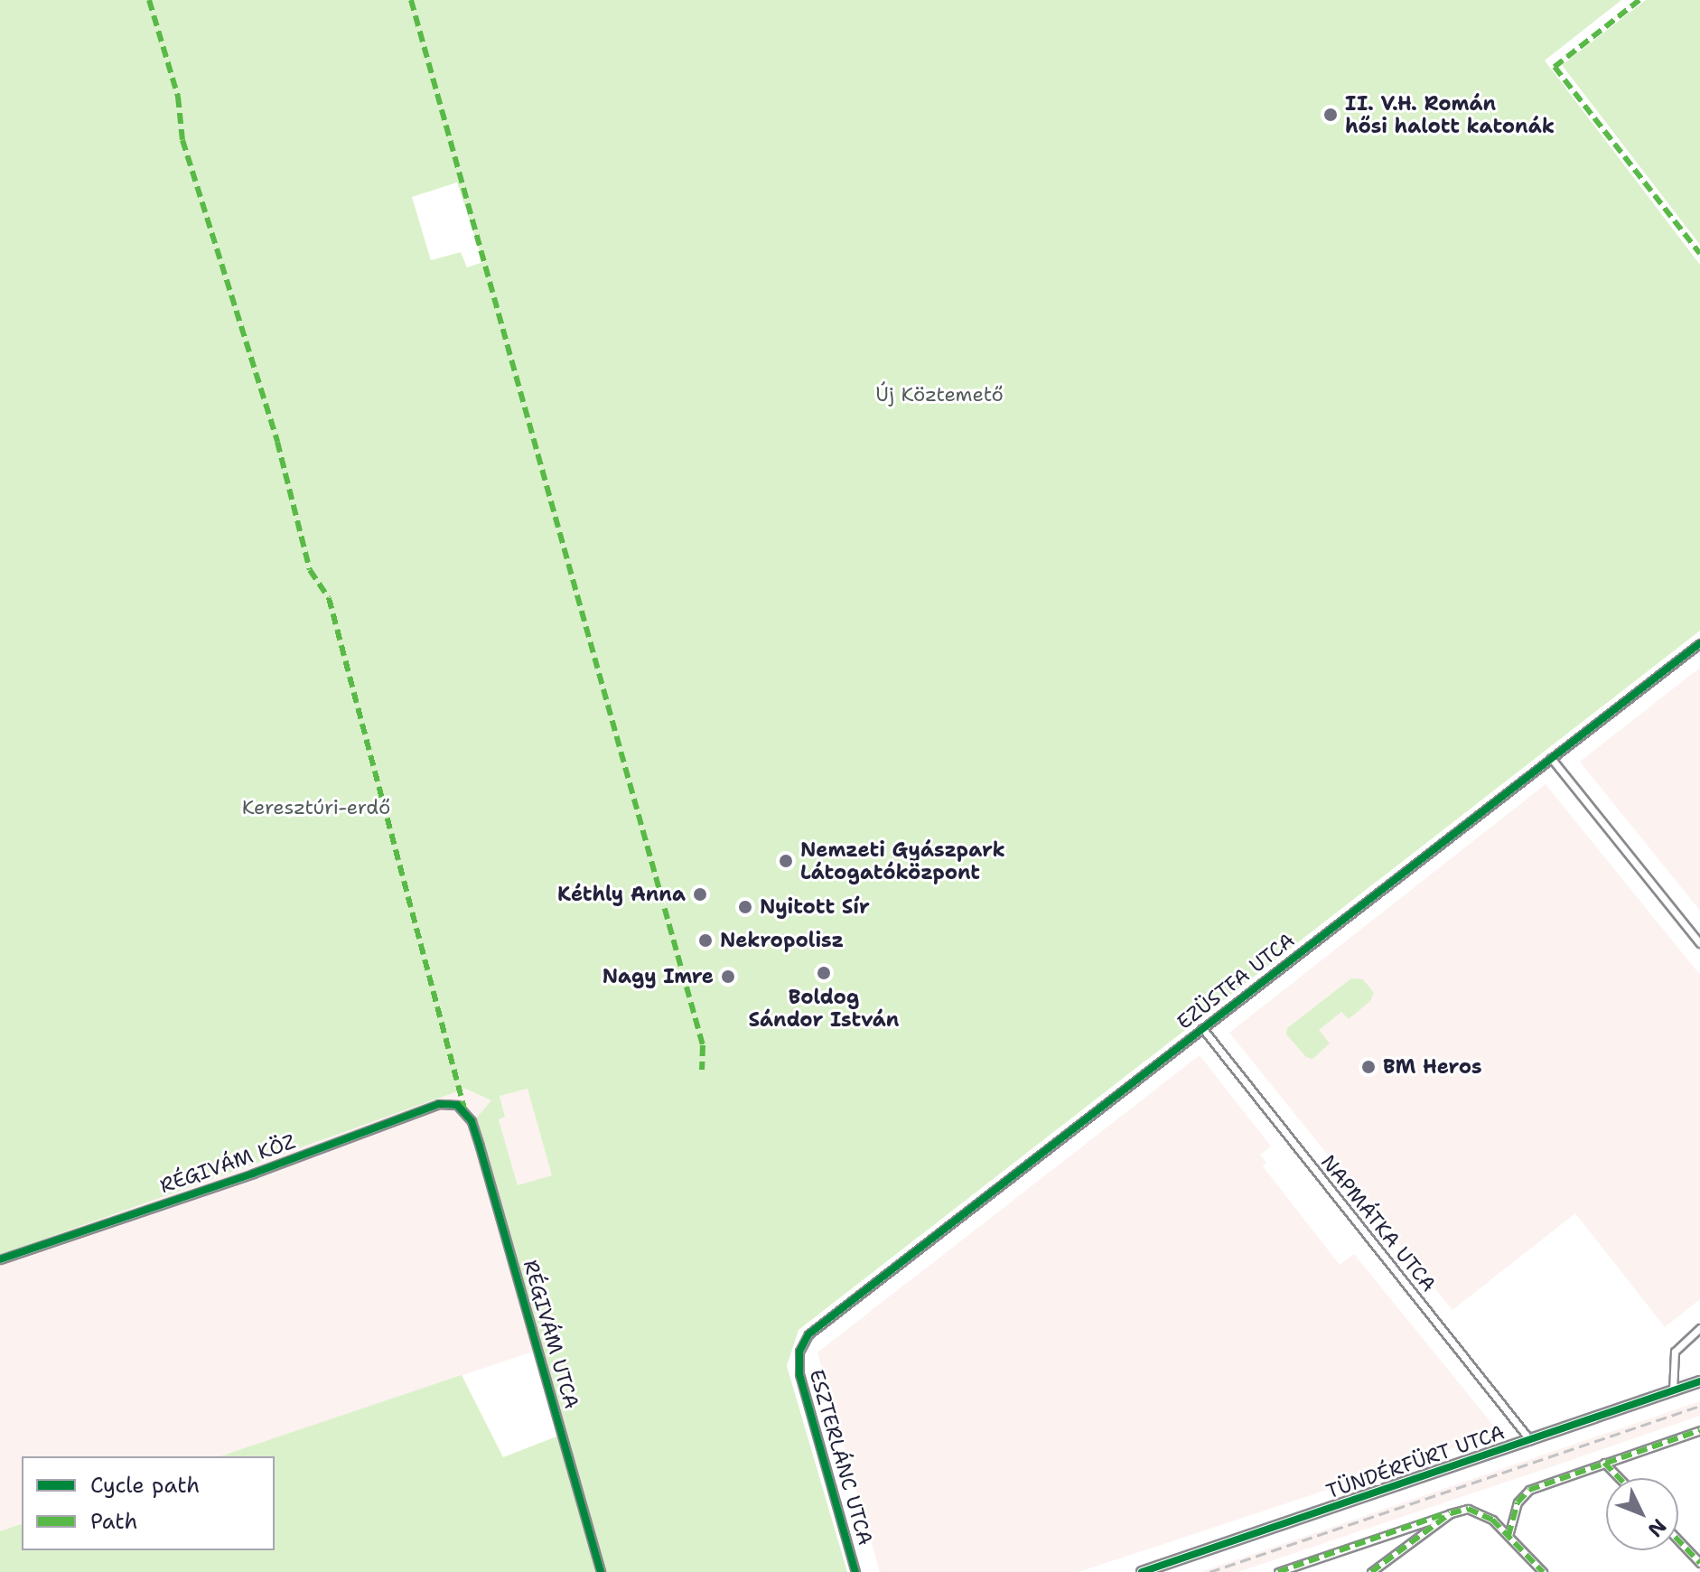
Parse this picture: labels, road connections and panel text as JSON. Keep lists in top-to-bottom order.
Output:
{
  "streets": {
    "street": [
      "EZÜSTFA UTCA",
      "RÉGIVÁM KÖZ",
      "NAPMÁTKA UTCA",
      "RÉGIVÁM UTCA",
      "ESZTERLÁNC UTCA",
      "TÜNDÉRFÜRT UTCA"
    ]
  },
  "crossings": [
    ["EZÜSTFA UTCA", "NAPMÁTKA UTCA"],
    ["EZÜSTFA UTCA", "ESZTERLÁNC UTCA"],
    ["RÉGIVÁM KÖZ", "RÉGIVÁM UTCA"],
    ["NAPMÁTKA UTCA", "TÜNDÉRFÜRT UTCA"]
  ],
  "parks": ["Új Köztemető", "Keresztúri-erdő"],
  "places": [
    "II. V.H. Román hősi halott katonák",
    "Nemzeti Gyászpark Látogatóközpont",
    "Kéthly Anna",
    "Nyitott Sír",
    "Nekropolisz",
    "Boldog Sándor István",
    "Nagy Imre",
    "BM Heros"
  ],
  "legend": ["Cycle path", "Path"],
  "north": "bottom right"
}
